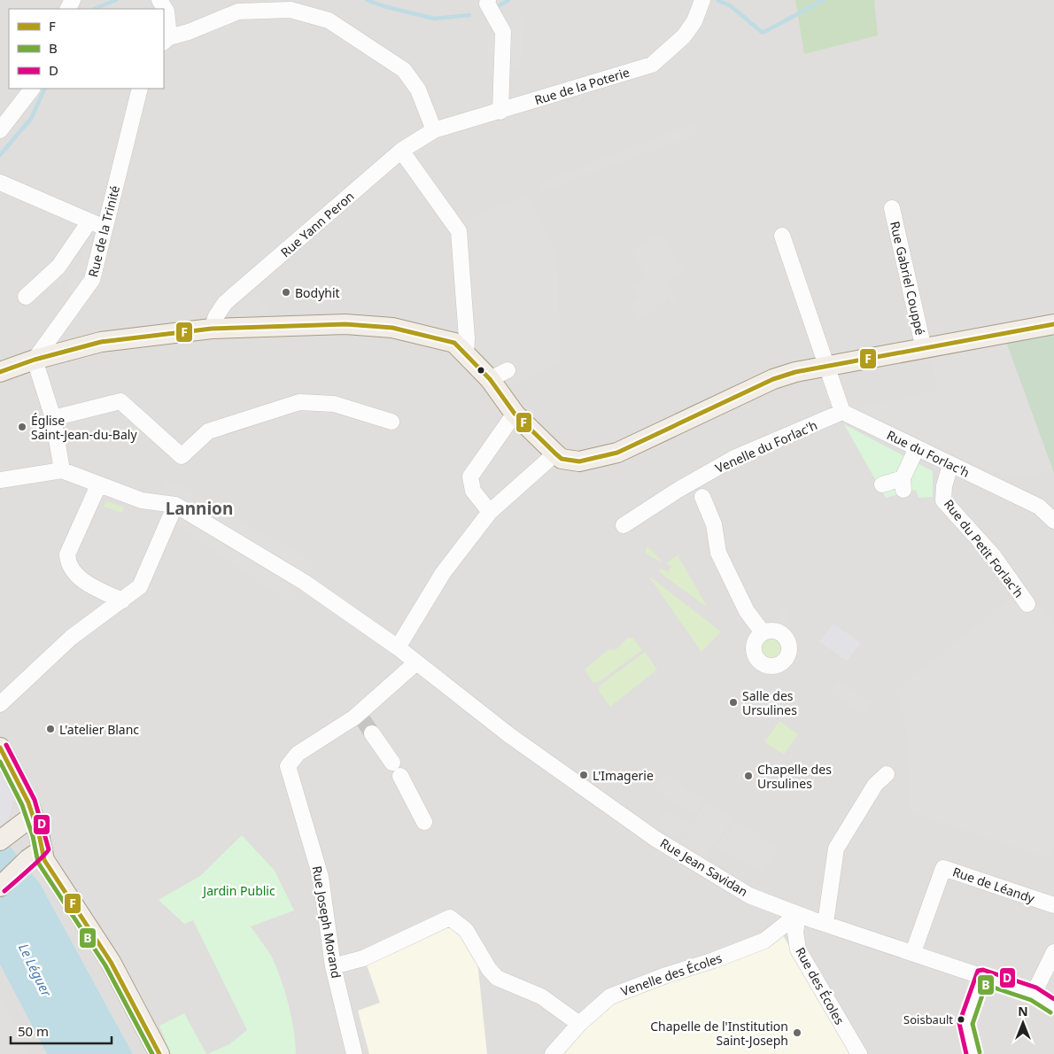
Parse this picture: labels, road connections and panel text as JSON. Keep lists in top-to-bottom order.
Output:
{
  "streets": {
    "street": [
      "Rue de la Poterie",
      "Rue Yann Peron",
      "Rue de la Trinité",
      "Rue Gabriel Couppé",
      "Venelle du Forlac'h",
      "Rue du Forlac'h",
      "Rue du Petit Forlac'h",
      "Rue Jean Savidan",
      "Rue de Léandy",
      "Rue Joseph Morand",
      "Venelle des Écoles",
      "Rue des Écoles"
    ]
  },
  "crossings": [
    ["Rue de la Poterie", "Rue Yann Peron"],
    ["Venelle du Forlac'h", "Rue du Forlac'h"],
    ["Rue du Forlac'h", "Rue du Petit Forlac'h"],
    ["Rue Jean Savidan", "Rue de Léandy"],
    ["Rue Jean Savidan", "Rue Joseph Morand"],
    ["Rue Jean Savidan", "Venelle des Écoles"],
    ["Rue Jean Savidan", "Rue des Écoles"],
    ["Venelle des Écoles", "Rue des Écoles"]
  ],
  "districts": ["Lannion"],
  "water": ["Le Léguer"],
  "parks": ["Jardin Public"],
  "places": [
    "Bodyhit",
    "Église Saint-Jean-du-Baly",
    "Salle des Ursulines",
    "L'atelier Blanc",
    "L'Imagerie",
    "Chapelle des Ursulines",
    "Soisbault",
    "Chapelle de l'Institution Saint-Joseph"
  ],
  "lines": ["transit line F", "transit line D", "transit line B"],
  "legend": ["F", "B", "D"],
  "scale_bar": "50 m",
  "north": "top"
}
